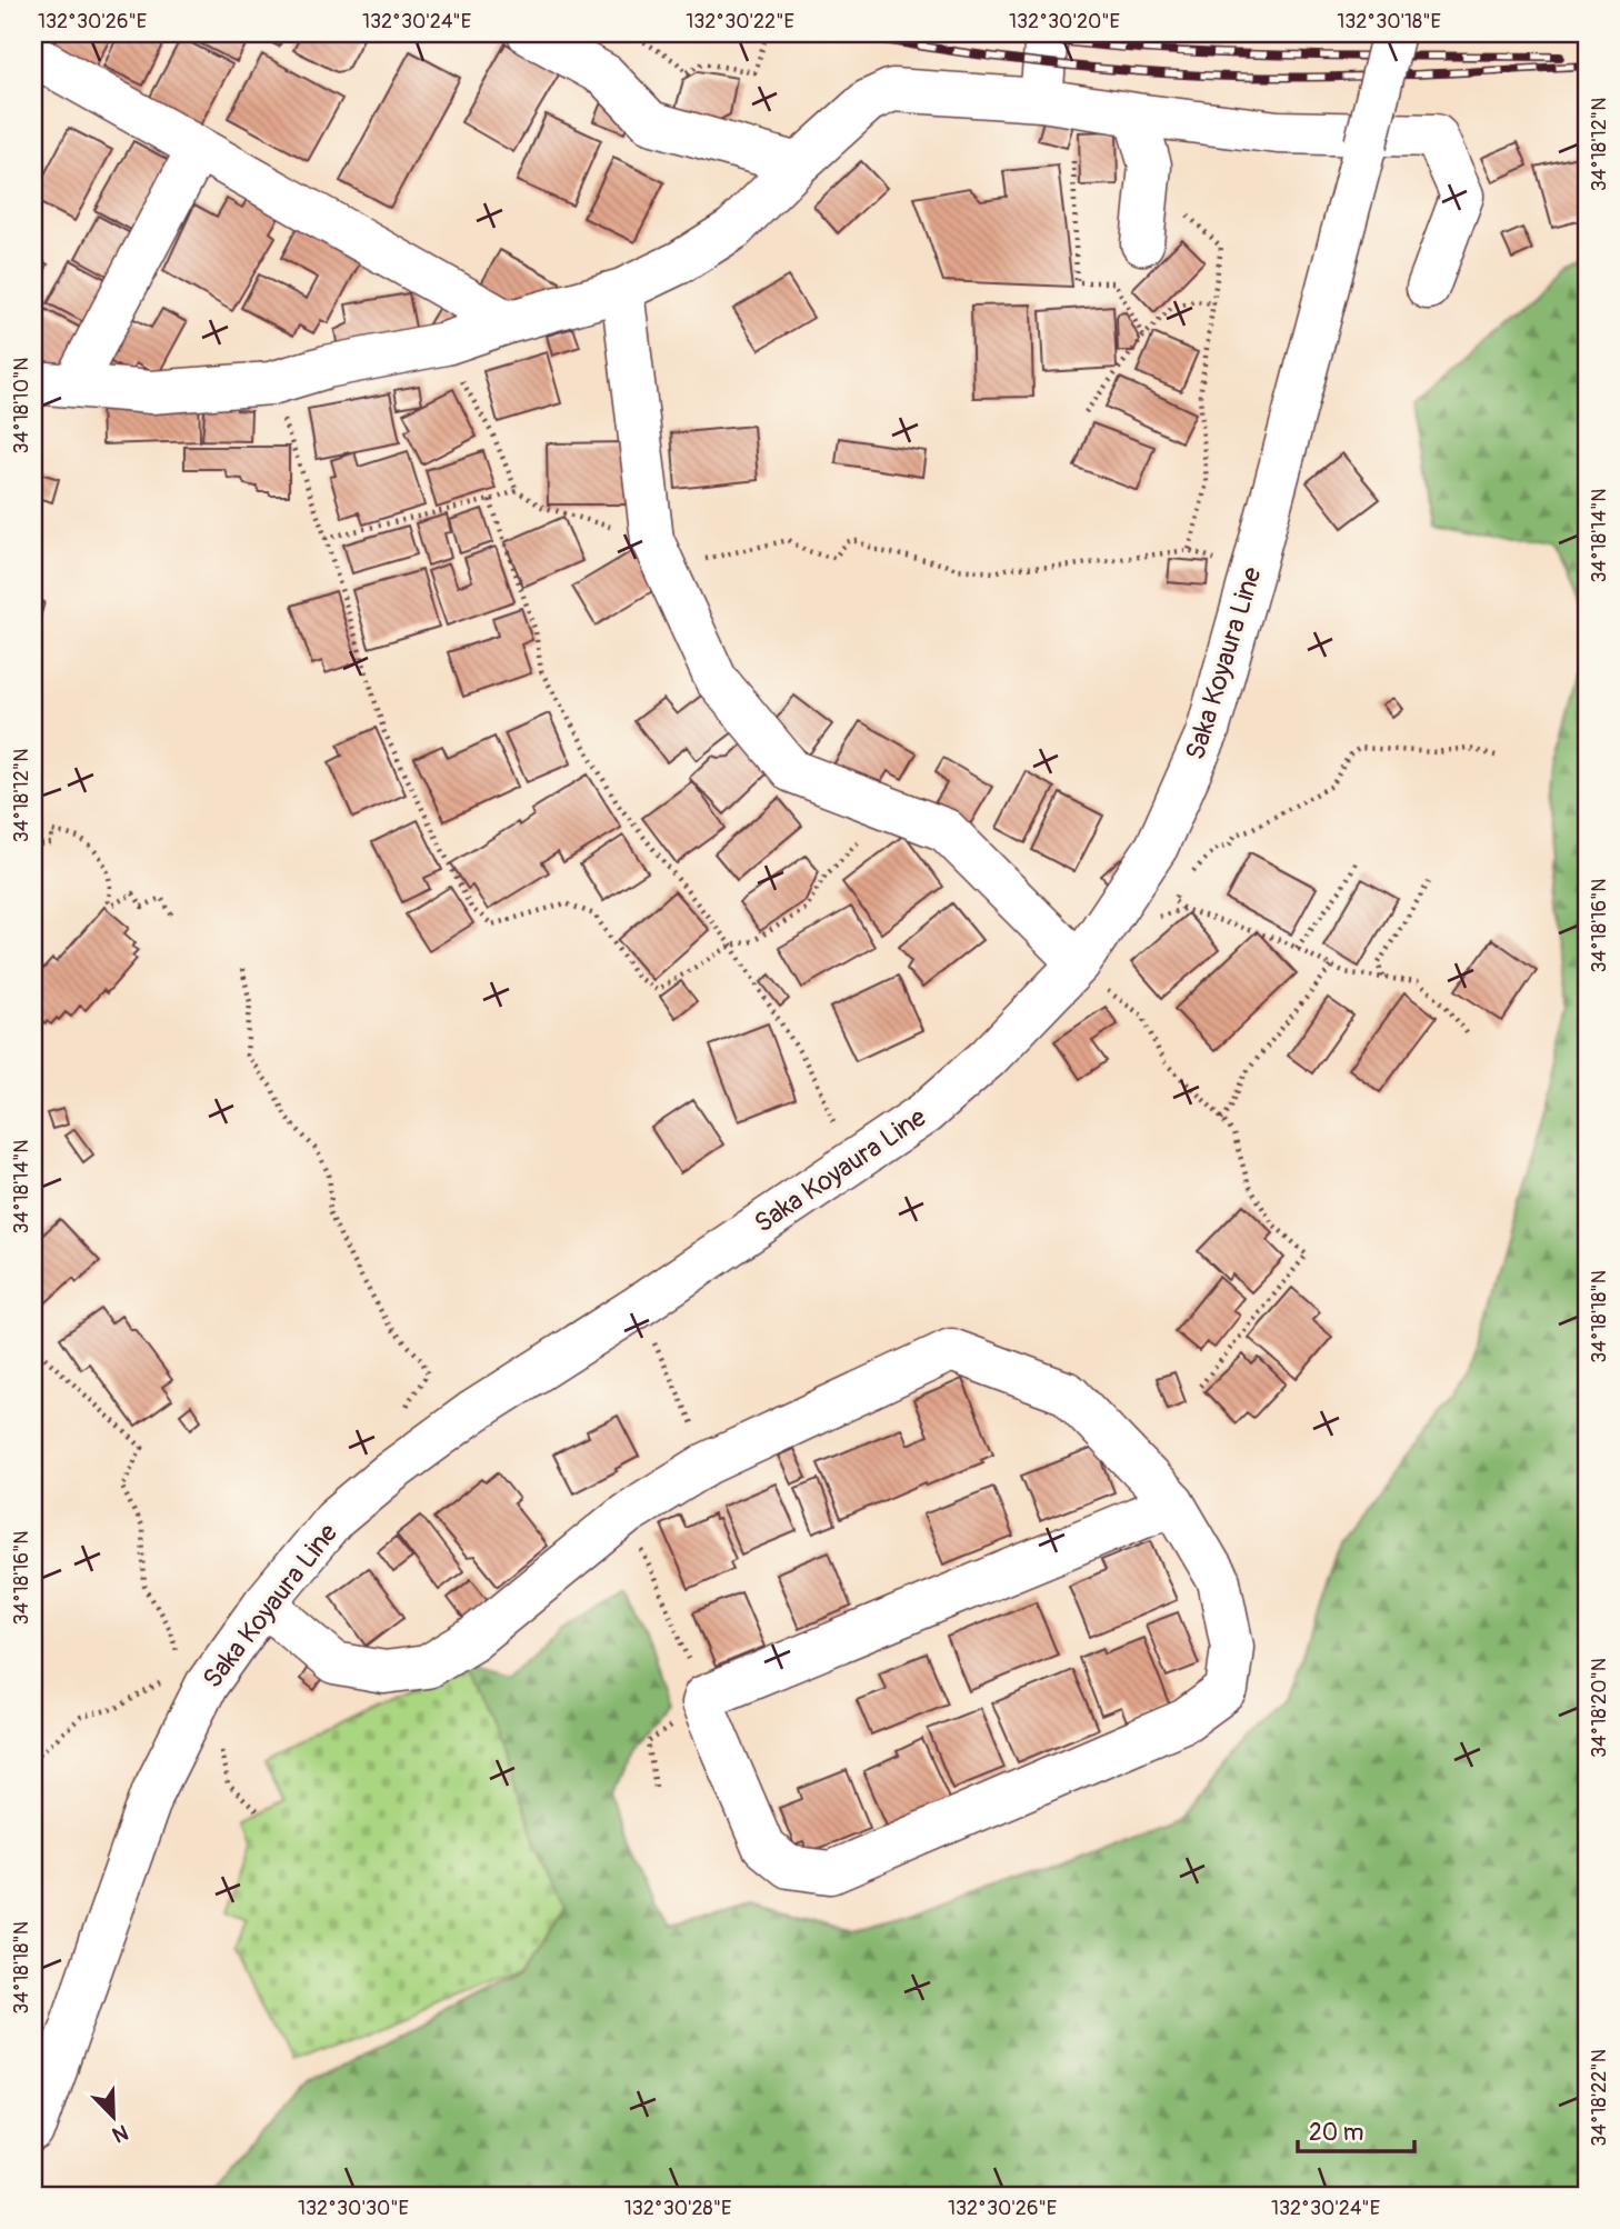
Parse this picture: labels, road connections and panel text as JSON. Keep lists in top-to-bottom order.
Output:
{
  "streets": {
    "street": ["Saka Koyaura Line"]
  },
  "scale_bar": "20 m",
  "north": "bottom right",
  "coordinates": [
    "132°30'26\"E",
    "132°30'24\"E",
    "132°30'22\"E",
    "132°30'20\"E",
    "132°30'18\"E",
    "34°18'12\"N",
    "34°18'10\"N",
    "34°18'14\"N",
    "34°18'16\"N",
    "34°18'18\"N",
    "34°18'20\"N",
    "34°18'22\"N",
    "132°30'30\"E",
    "132°30'28\"E"
  ]
}
